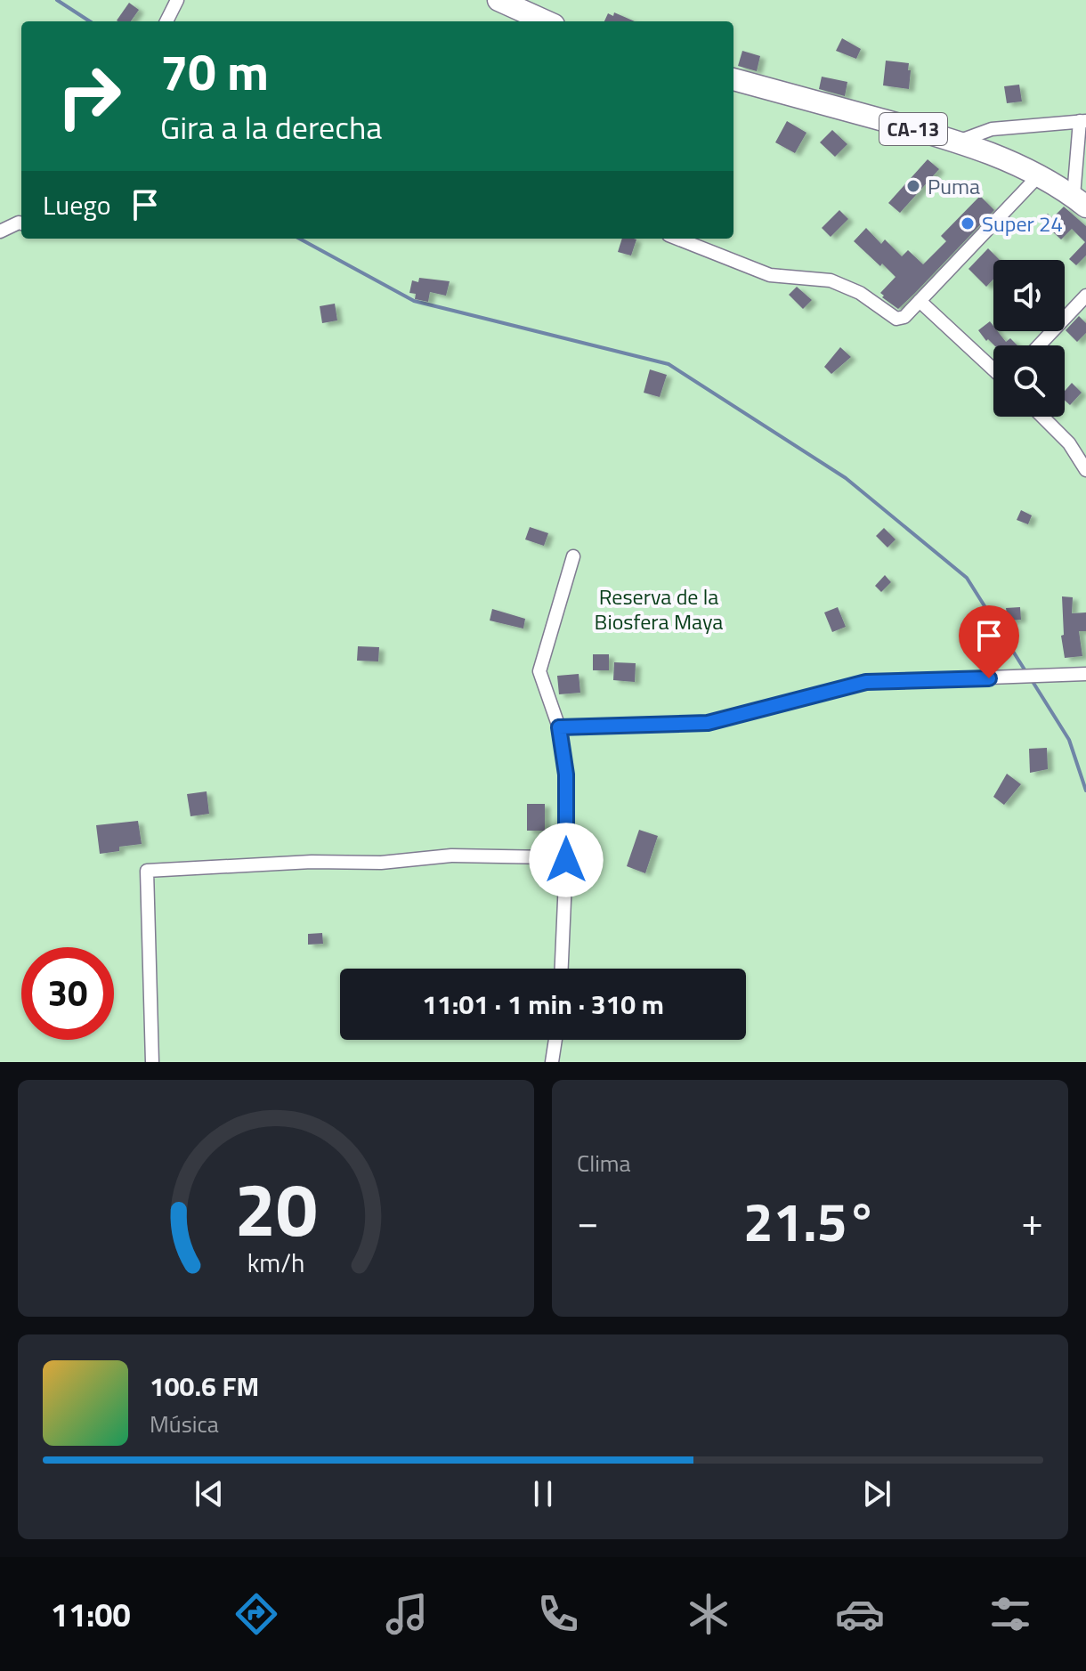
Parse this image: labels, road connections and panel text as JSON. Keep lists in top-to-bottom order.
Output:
{
  "streets": {
    "highway": ["CA-13"]
  },
  "parks": ["Reserva de la Biosfera Maya"],
  "places": ["Puma", "Super 24"],
  "page": {
    "turn": ["70 m", "Gira a la derecha"],
    "then": "Luego",
    "limit": "30",
    "trip": "11:01 · 1 min · 310 m",
    "tile": "Clima",
    "heat": ["−", "21.5°", "+"],
    "song": ["100.6 FM", "Música"],
    "tabs": "11:00",
    "gauge": ["20", "km/h"]
  }
}
